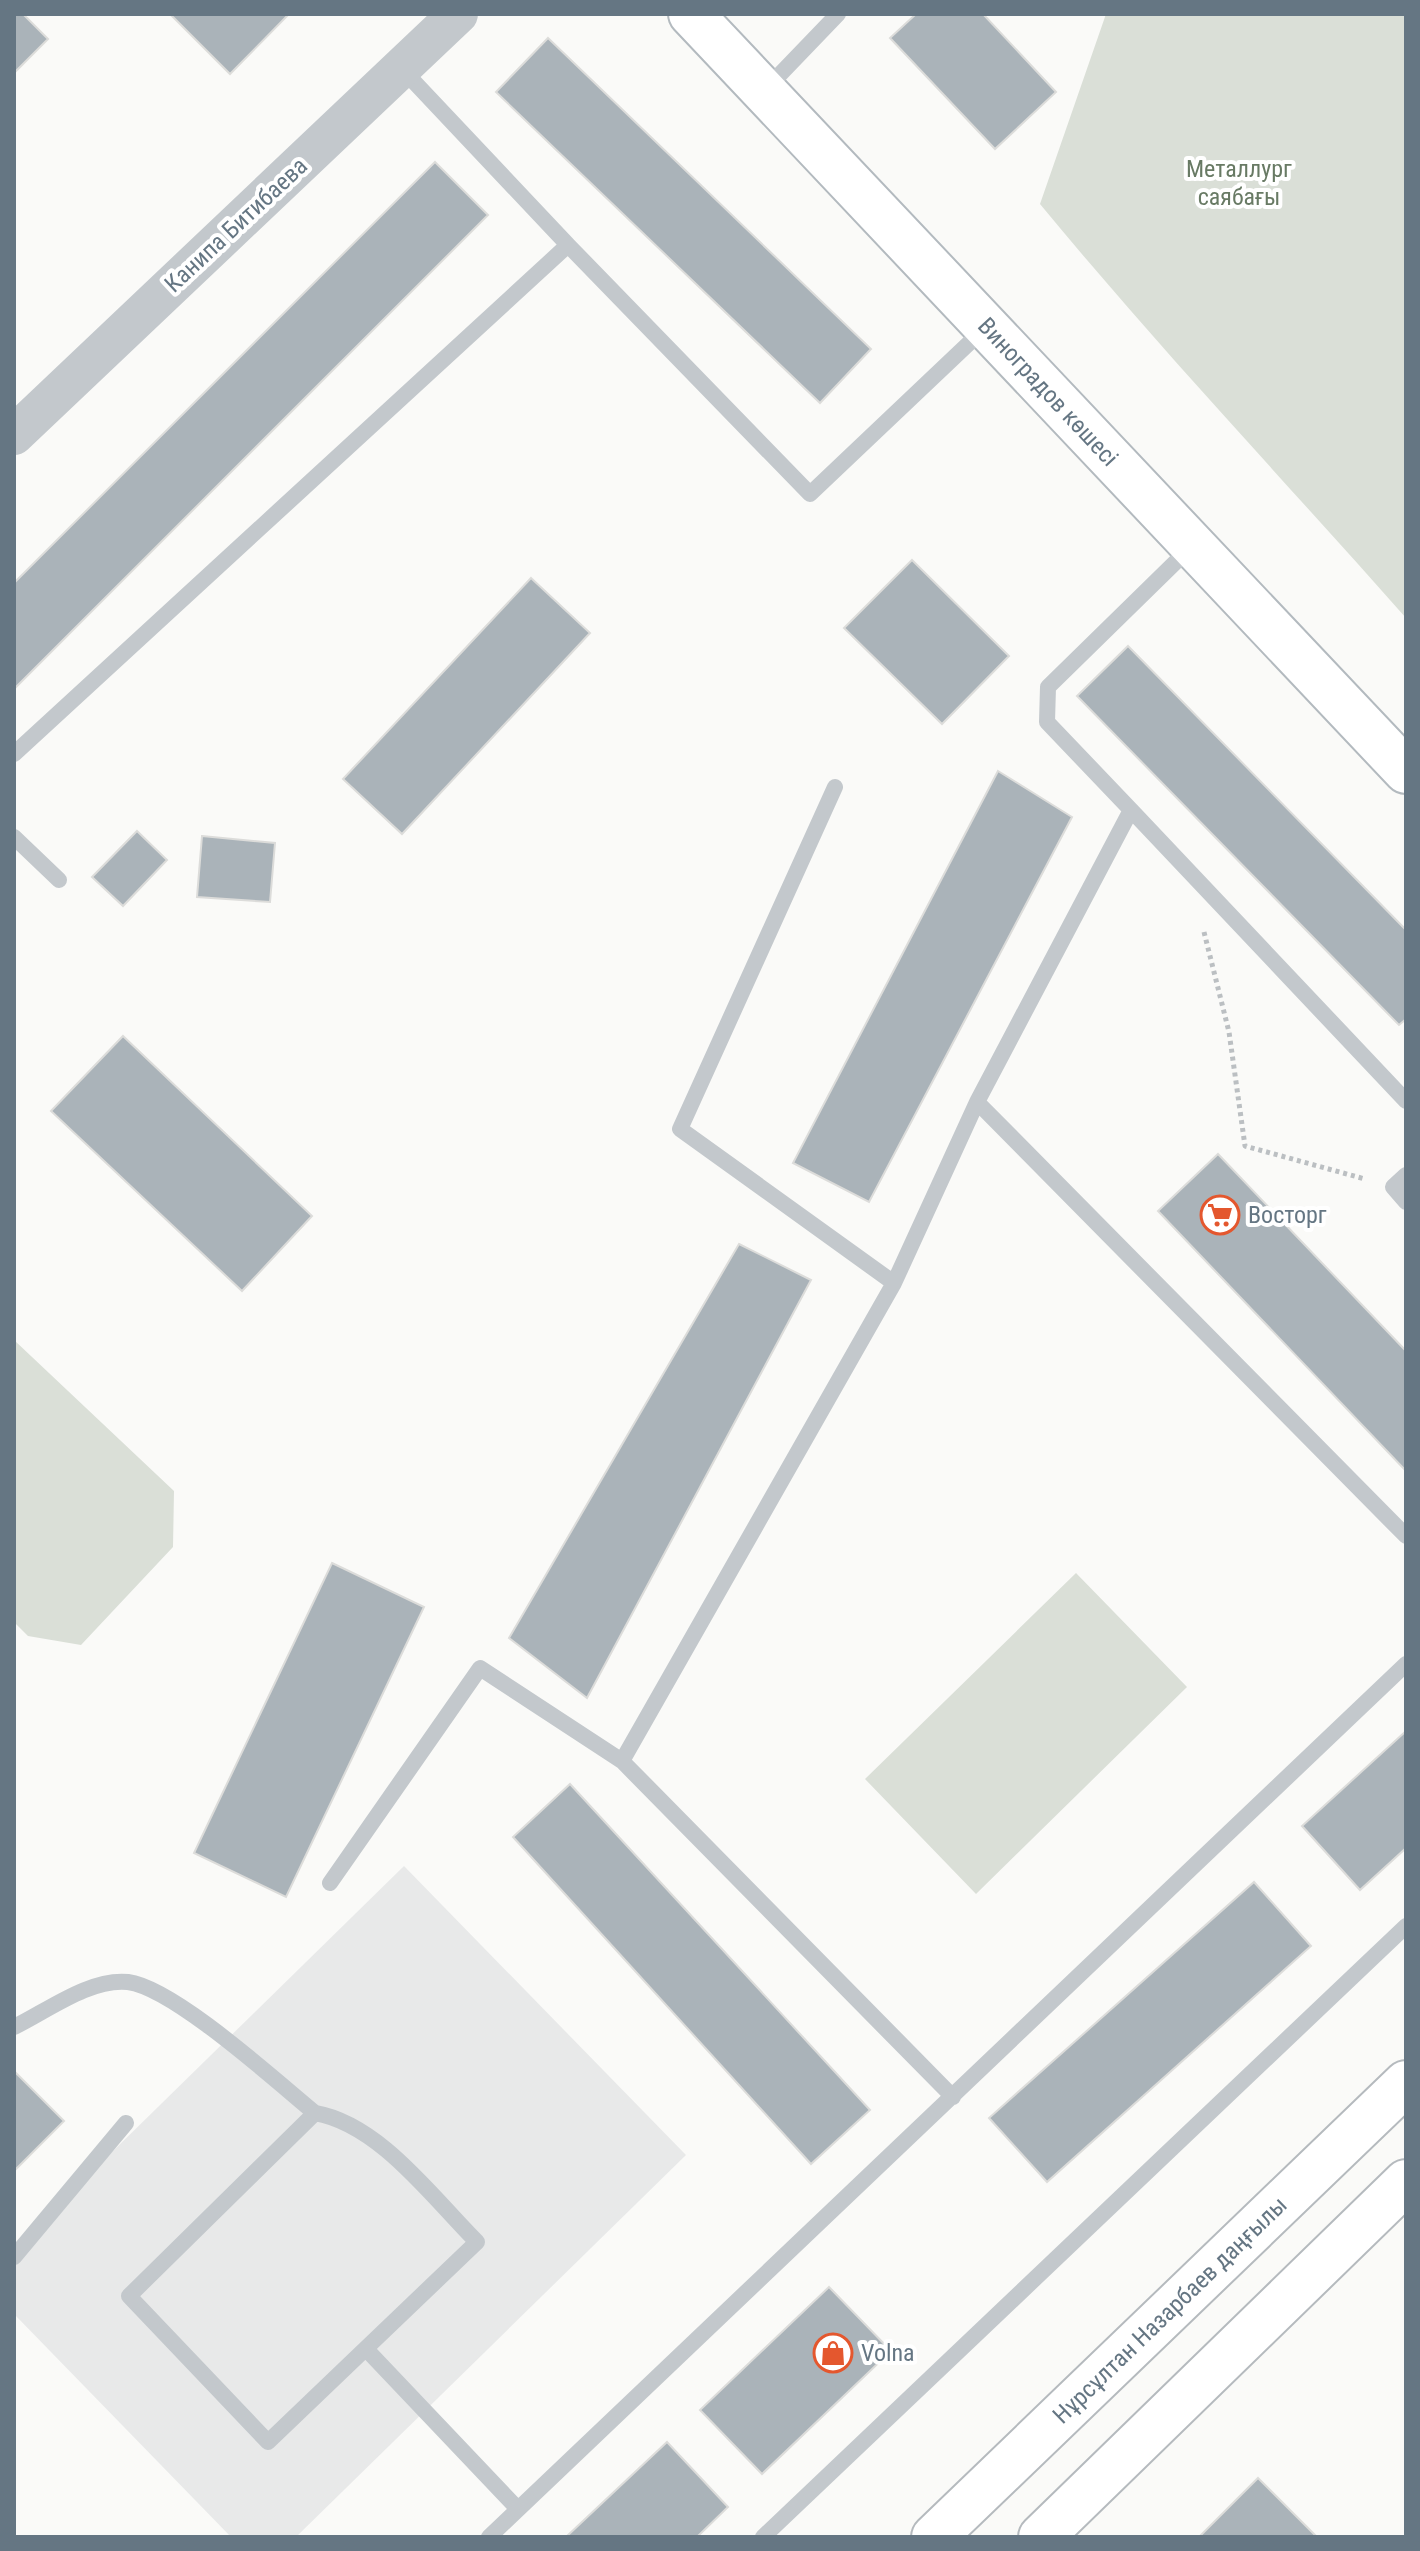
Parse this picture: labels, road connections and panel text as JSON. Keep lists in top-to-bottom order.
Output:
{
  "streets": {
    "main road": ["Виноградов көшесі", "Нұрсұлтан Назарбаев даңғылы"],
    "street": ["Канипа Битибаева"]
  },
  "parks": ["Металлург саябағы"],
  "places": {
    "supermarket": ["Восторг"],
    "shop": ["Volna"]
  }
}
